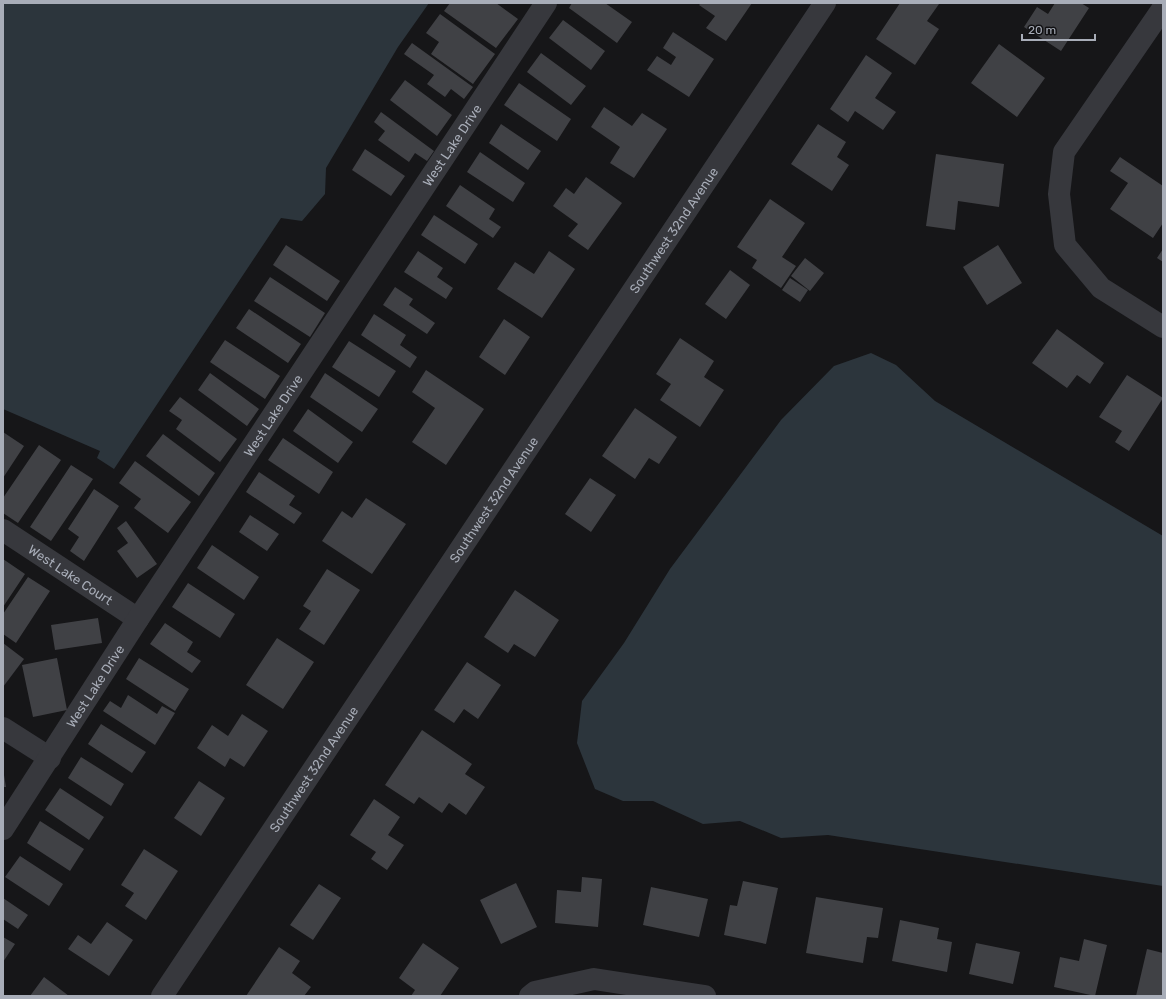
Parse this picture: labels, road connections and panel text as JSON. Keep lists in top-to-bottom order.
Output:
{
  "streets": {
    "street": ["West Lake Drive", "Southwest 32nd Avenue", "West Lake Court"]
  },
  "crossings": [
    ["West Lake Drive", "West Lake Court"]
  ],
  "scale_bar": "20 m"
}
